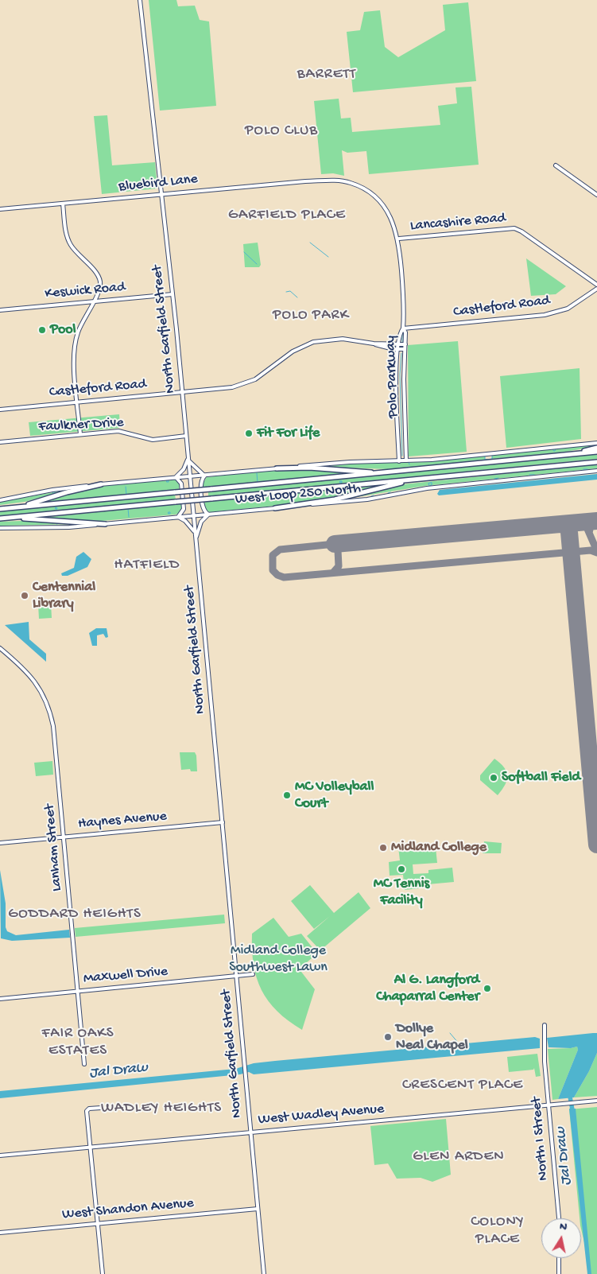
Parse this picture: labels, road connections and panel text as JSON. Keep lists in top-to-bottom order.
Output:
{
  "streets": {
    "street": [
      "Bluebird Lane",
      "Lancashire Road",
      "Keswick Road",
      "Castleford Road",
      "North Garfield Street",
      "Polo Parkway",
      "Faulkner Drive",
      "West Loop 250 North",
      "Haynes Avenue",
      "Lanham Street",
      "Maxwell Drive",
      "West Wadley Avenue",
      "North I Street",
      "West Shandon Avenue"
    ]
  },
  "crossings": [
    ["Bluebird Lane", "Lancashire Road"],
    ["Bluebird Lane", "Castleford Road"],
    ["Bluebird Lane", "North Garfield Street"],
    ["Bluebird Lane", "Polo Parkway"],
    ["Keswick Road", "North Garfield Street"],
    ["Castleford Road", "North Garfield Street"],
    ["Castleford Road", "Polo Parkway"],
    ["North Garfield Street", "Faulkner Drive"],
    ["North Garfield Street", "West Loop 250 North"],
    ["North Garfield Street", "Haynes Avenue"],
    ["North Garfield Street", "Maxwell Drive"],
    ["North Garfield Street", "West Wadley Avenue"],
    ["North Garfield Street", "West Shandon Avenue"],
    ["Polo Parkway", "West Loop 250 North"],
    ["Haynes Avenue", "Lanham Street"],
    ["Lanham Street", "Maxwell Drive"],
    ["West Wadley Avenue", "North I Street"]
  ],
  "districts": [
    "BARRETT",
    "POLO CLUB",
    "GARFIELD PLACE",
    "POLO PARK",
    "HATFIELD",
    "GODDARD HEIGHTS",
    "FAIR OAKS ESTATES",
    "CRESCENT PLACE",
    "WADLEY HEIGHTS",
    "GLEN ARDEN",
    "COLONY PLACE"
  ],
  "water": ["Jal Draw"],
  "parks": ["Midland College Southwest Lawn"],
  "places": [
    "Pool",
    "Fit For Life",
    "Centennial Library",
    "Softball Field",
    "MC Volleyball Court",
    "Midland College",
    "MC Tennis Facility",
    "Al G. Langford Chaparral Center",
    "Dollye Neal Chapel"
  ],
  "north": "top"
}
